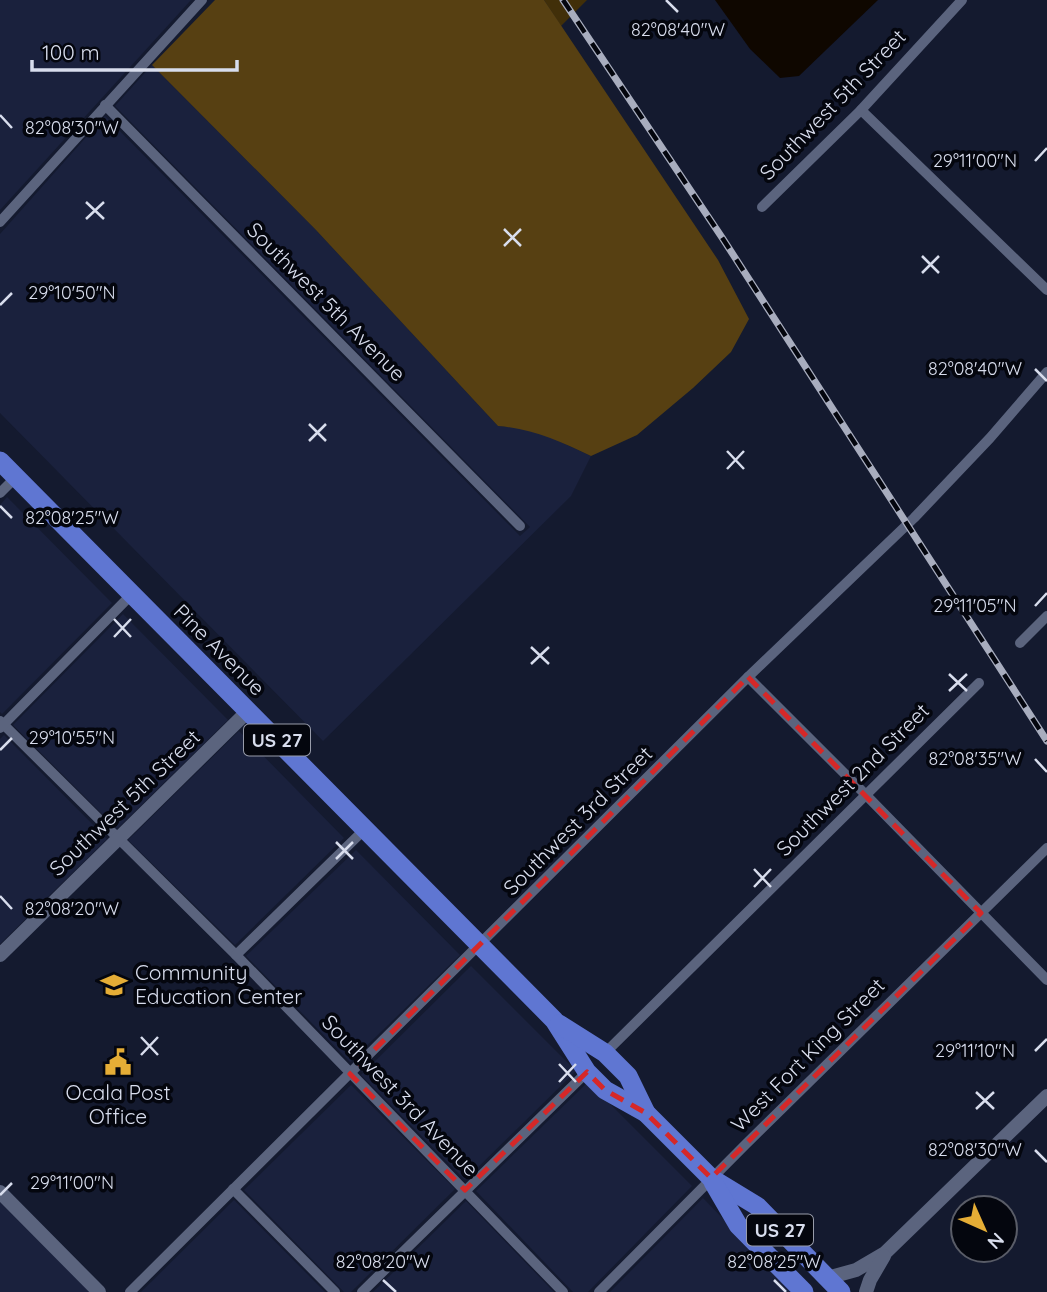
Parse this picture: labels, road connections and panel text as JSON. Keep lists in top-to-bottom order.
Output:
{
  "streets": {
    "highway": ["Pine Avenue", "US 27"],
    "street": [
      "Southwest 5th Street",
      "Southwest 5th Avenue",
      "Southwest 2nd Street",
      "Southwest 3rd Street",
      "West Fort King Street",
      "Southwest 3rd Avenue"
    ]
  },
  "crossings": [
    ["Southwest 5th Street", "Pine Avenue"],
    ["Southwest 5th Street", "Southwest 3rd Avenue"],
    ["Pine Avenue", "Southwest 2nd Street"],
    ["Pine Avenue", "Southwest 3rd Street"],
    ["Pine Avenue", "West Fort King Street"],
    ["Southwest 3rd Street", "Southwest 3rd Avenue"]
  ],
  "places": {
    "school or university": ["Community Education Center"],
    "public building": ["Ocala Post Office"]
  },
  "scale_bar": "100 m",
  "north": "bottom right",
  "coordinates": [
    "82°08'40\"W",
    "82°08'30\"W",
    "29°11'00\"N",
    "29°10'50\"N",
    "82°08'25\"W",
    "29°11'05\"N",
    "29°10'55\"N",
    "82°08'35\"W",
    "82°08'20\"W",
    "29°11'10\"N"
  ]
}
